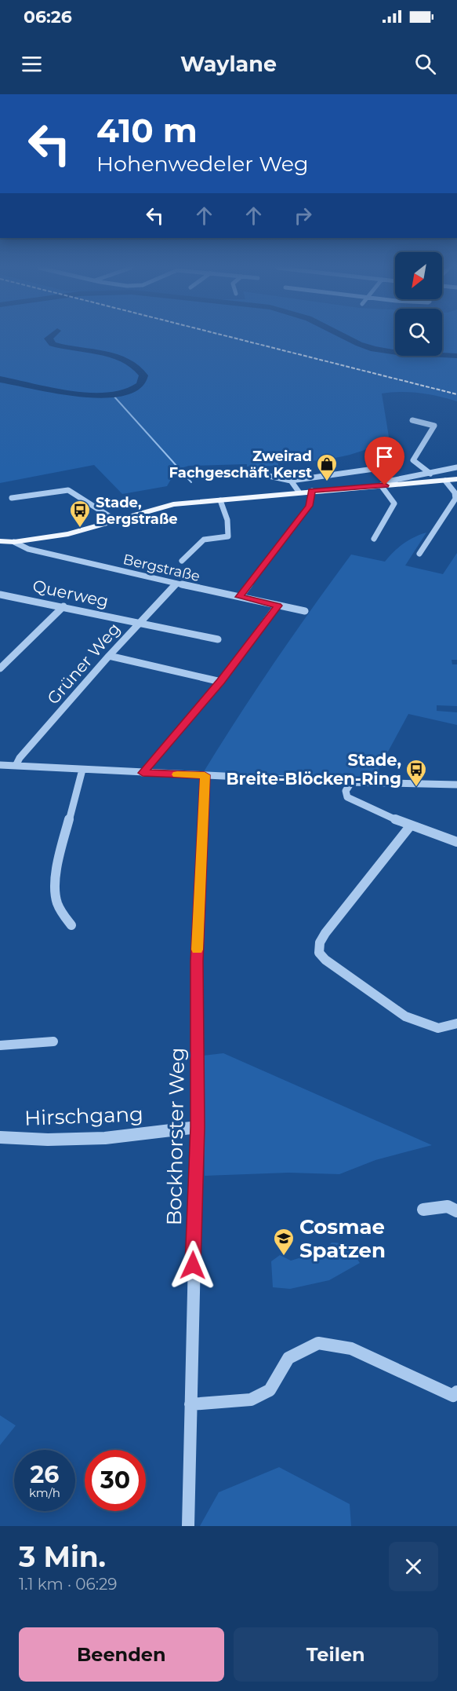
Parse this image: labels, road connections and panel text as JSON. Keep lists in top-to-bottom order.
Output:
{
  "streets": {
    "street": [
      "Bergstraße",
      "Querweg",
      "Grüner Weg",
      "Hirschgang",
      "Bockhorster Weg"
    ]
  },
  "crossings": [
    ["Bergstraße", "Grüner Weg"],
    ["Querweg", "Grüner Weg"],
    ["Hirschgang", "Bockhorster Weg"]
  ],
  "places": {
    "shop": ["Zweirad Fachgeschäft Kerst"],
    "bus stop": ["Stade, Bergstraße", "Stade, Breite-Blöcken-Ring"],
    "school or university": ["Cosmae Spatzen"]
  },
  "north": "bottom left",
  "page": {
    "status": "06:26",
    "header": "Waylane",
    "turn": ["410 m", "Hohenwedeler Weg"],
    "speed": "26 km/h",
    "limit": "30",
    "heading": ["3 Min.", "1.1 km · 06:29"],
    "buttons": ["Beenden", "Teilen"]
  }
}
